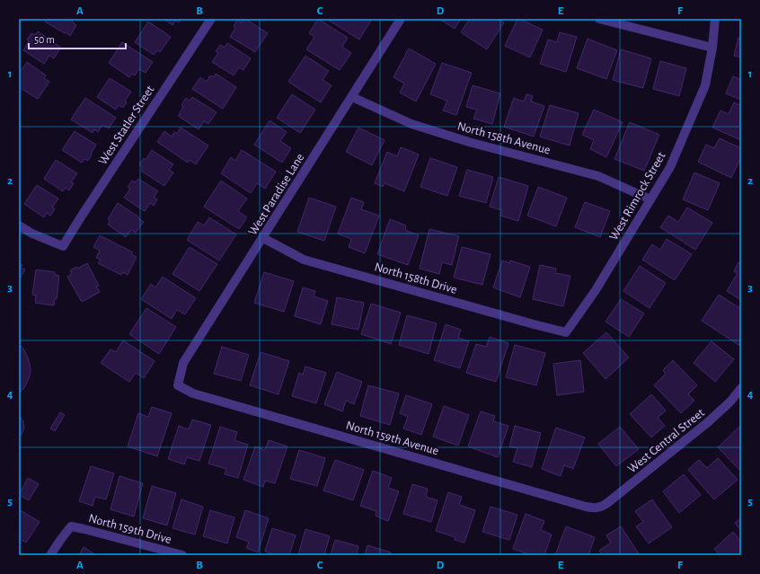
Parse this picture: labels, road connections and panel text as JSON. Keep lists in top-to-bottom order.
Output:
{
  "streets": {
    "street": [
      "West Statler Street",
      "North 158th Avenue",
      "West Paradise Lane",
      "West Rimrock Street",
      "North 158th Drive",
      "North 159th Avenue",
      "West Central Street",
      "North 159th Drive"
    ]
  },
  "crossings": [
    ["North 158th Avenue", "West Paradise Lane"],
    ["North 158th Avenue", "West Rimrock Street"],
    ["West Paradise Lane", "North 158th Drive"],
    ["West Paradise Lane", "North 159th Avenue"],
    ["West Rimrock Street", "North 158th Drive"],
    ["North 159th Avenue", "West Central Street"]
  ],
  "scale_bar": "50 m",
  "grid": {
    "columns": [
      "A",
      "B",
      "C",
      "D",
      "E",
      "F"
    ],
    "rows": [
      "1",
      "2",
      "3",
      "4",
      "5"
    ]
  }
}
